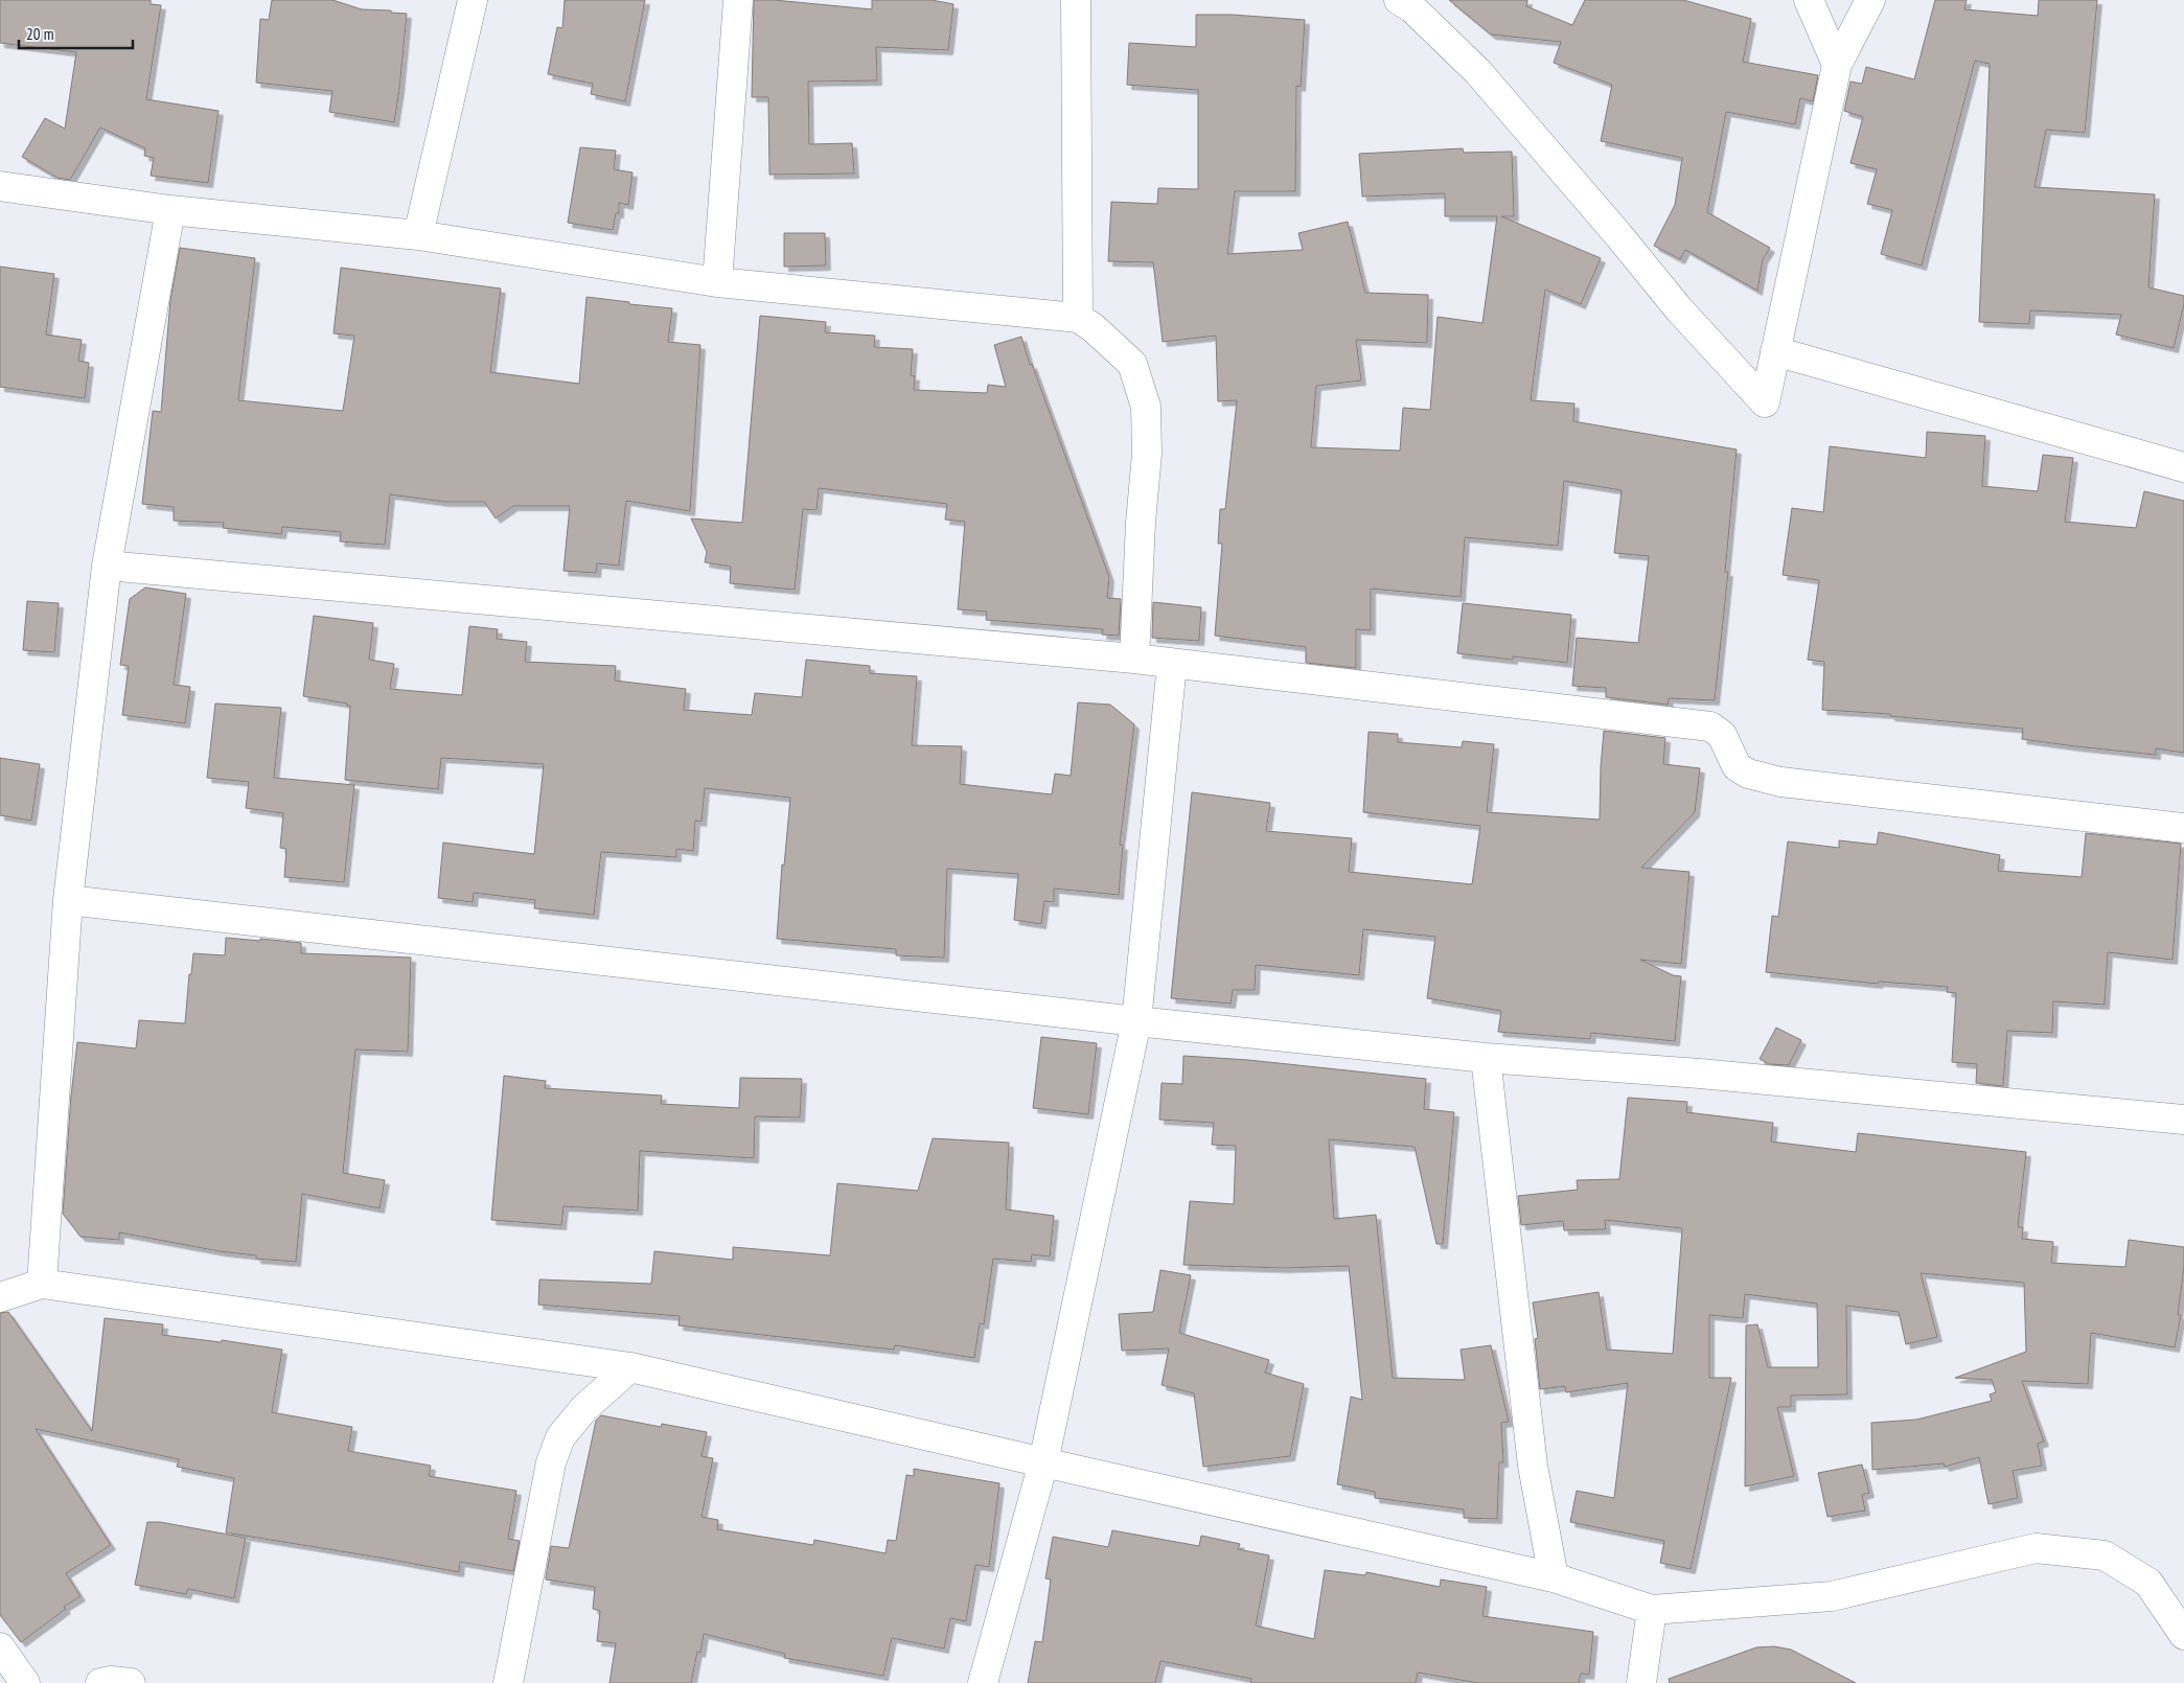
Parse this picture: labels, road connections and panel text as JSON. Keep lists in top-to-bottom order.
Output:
{
  "scale_bar": "20 m"
}
